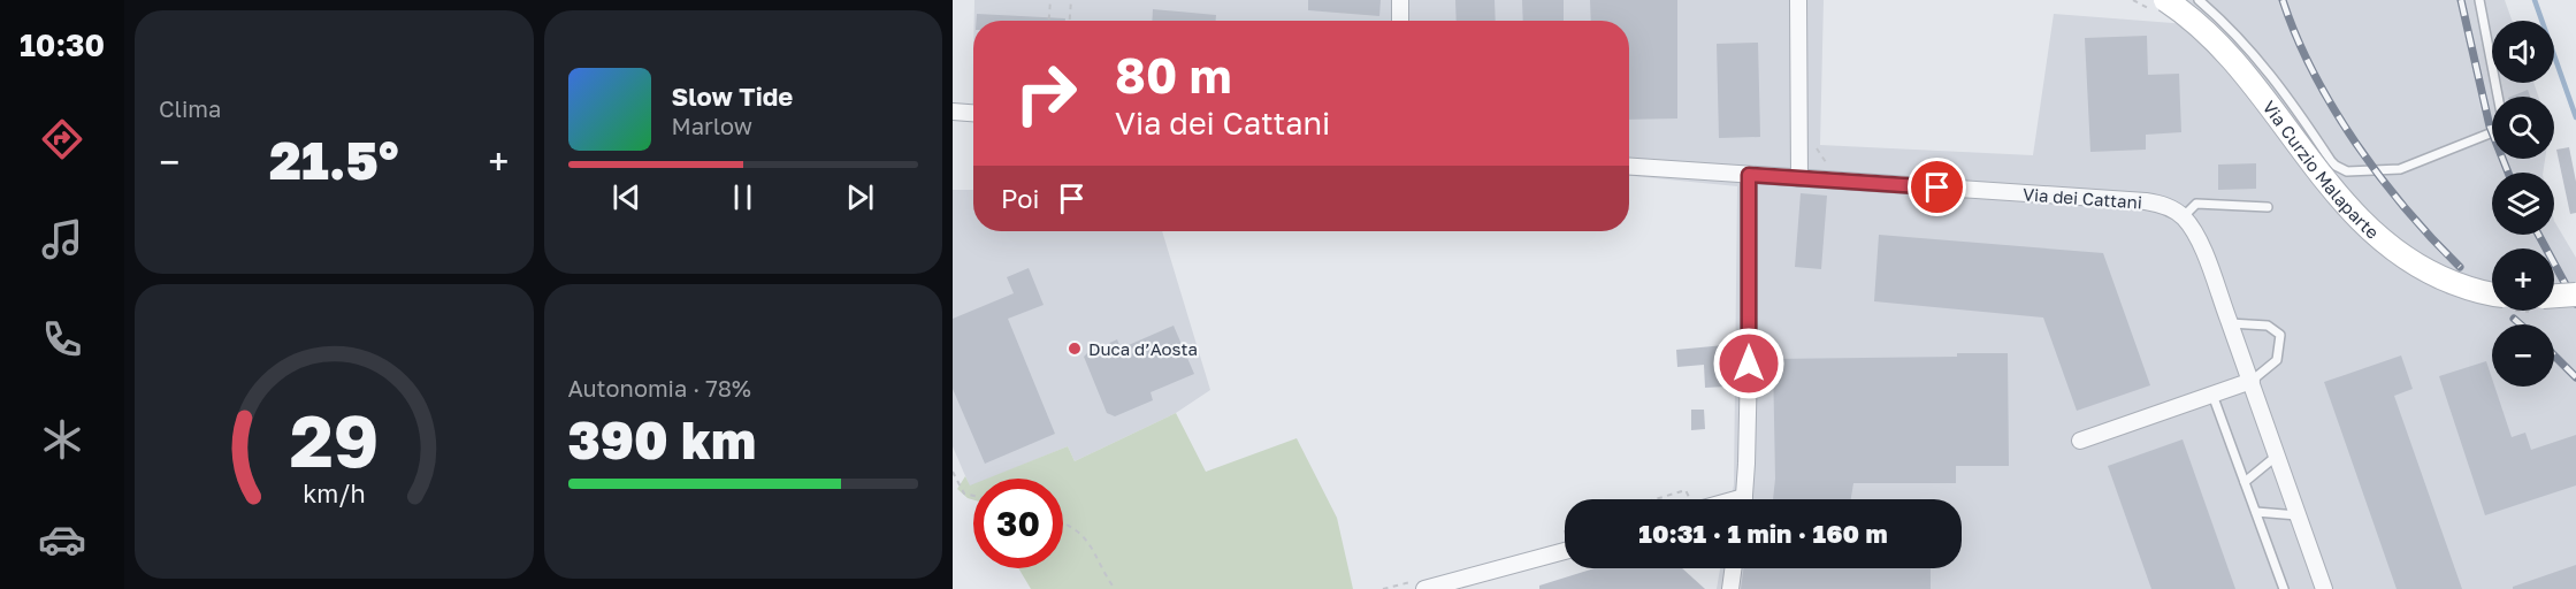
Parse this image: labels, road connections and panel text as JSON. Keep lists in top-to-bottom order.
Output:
{
  "streets": {
    "street": ["Via Curzio Malaparte", "Via dei Cattani"]
  },
  "places": ["Duca d’Aosta"],
  "page": {
    "tabs": "10:30",
    "tile": [
      "Clima",
      ["Autonomia · 78%", "390 km"]
    ],
    "map_buttons": ["+", "−"],
    "turn": ["80 m", "Via dei Cattani"],
    "song": ["Slow Tide", "Marlow"],
    "heat": ["−", "21.5°", "+"],
    "then": "Poi",
    "limit": "30",
    "trip": "10:31 · 1 min · 160 m",
    "gauge": ["29", "km/h"]
  }
}
